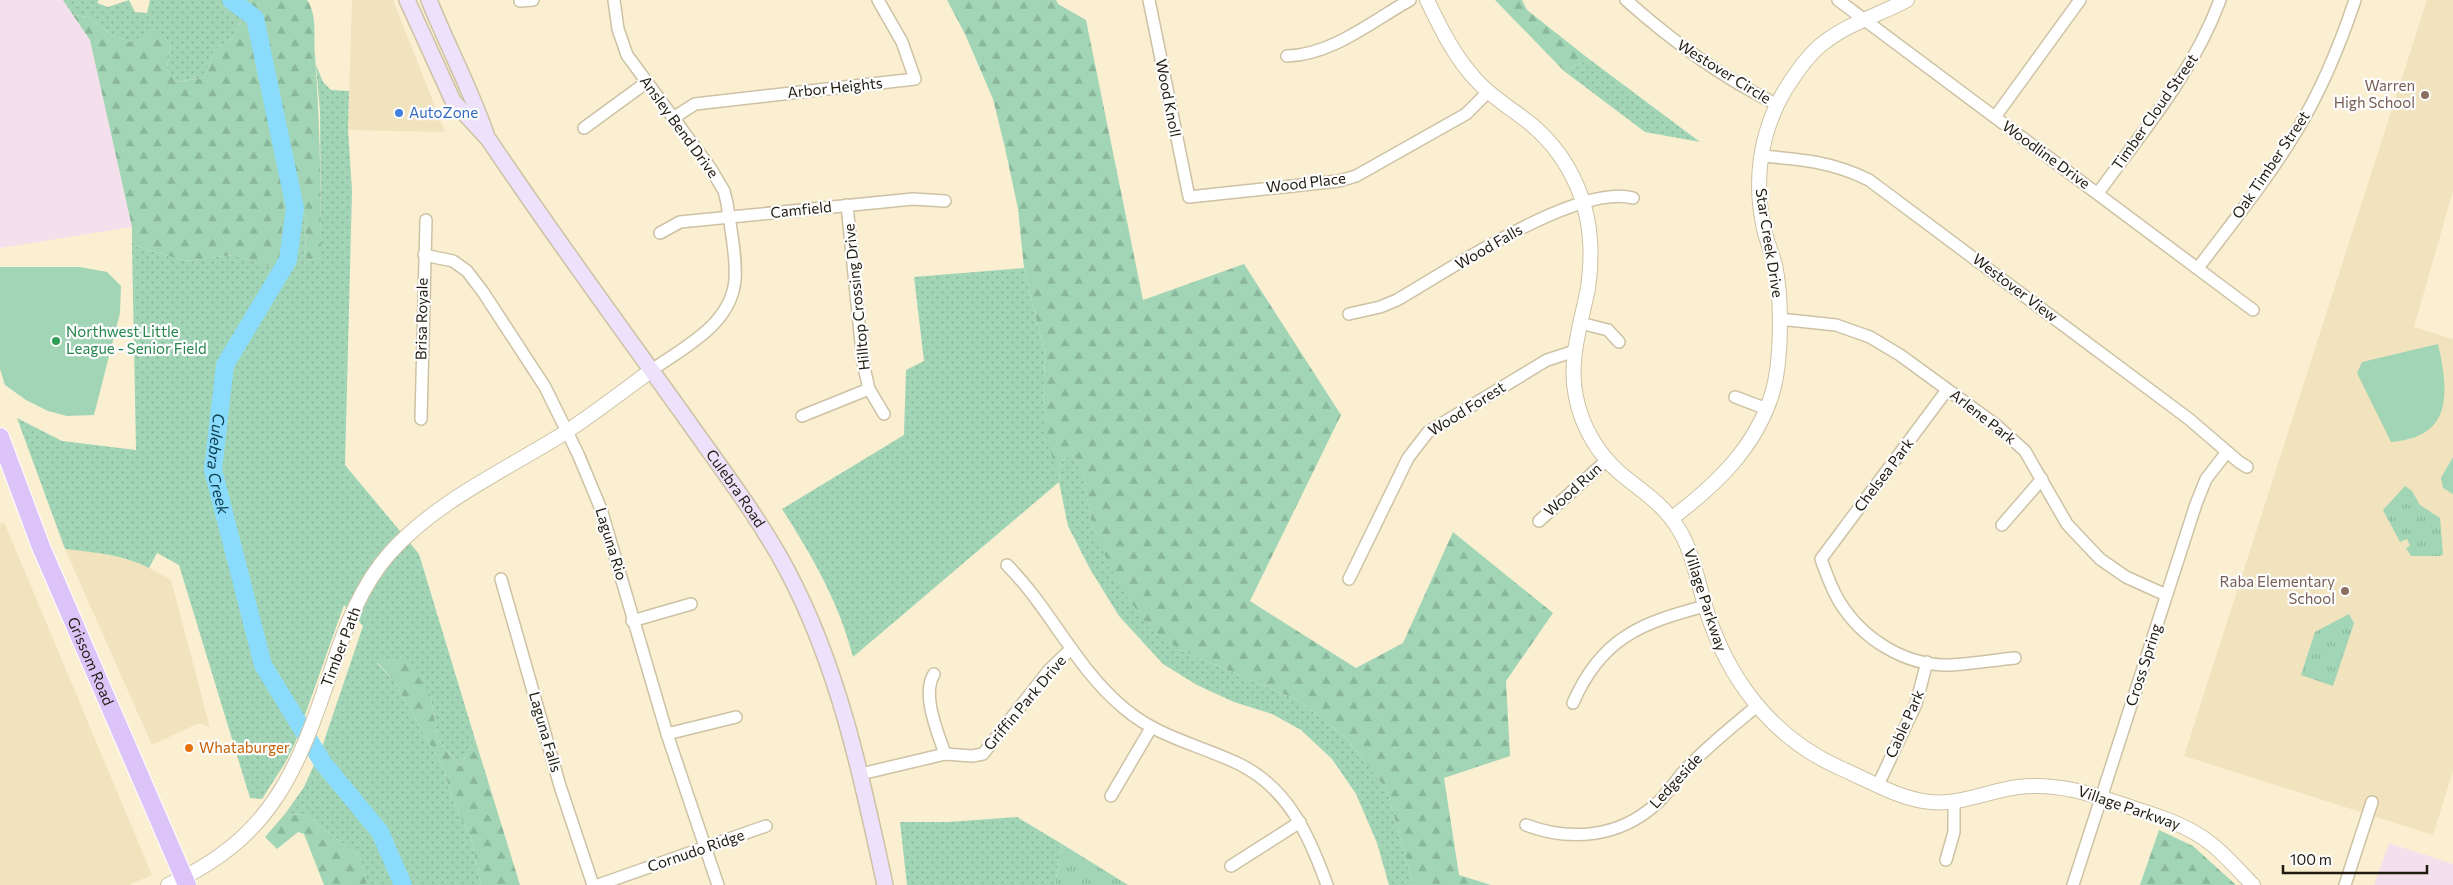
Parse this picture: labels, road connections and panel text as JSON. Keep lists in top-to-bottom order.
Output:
{
  "streets": {
    "main road": ["Culebra Road", "Grissom Road"],
    "street": [
      "Westover Circle",
      "Arbor Heights",
      "Wood Knoll",
      "Timber Cloud Street",
      "Ansley Bend Drive",
      "Woodline Drive",
      "Oak Timber Street",
      "Wood Place",
      "Camfield",
      "Star Creek Drive",
      "Wood Falls",
      "Westover View",
      "Hilltop Crossing Drive",
      "Brisa Royale",
      "Wood Forest",
      "Arlene Park",
      "Chelsea Park",
      "Wood Run",
      "Laguna Rio",
      "Village Parkway",
      "Timber Path",
      "Cross Spring",
      "Griffin Park Drive",
      "Cable Park",
      "Laguna Falls",
      "Ledgeside",
      "Cornudo Ridge"
    ]
  },
  "crossings": [
    ["Westover Circle", "Star Creek Drive"],
    ["Arbor Heights", "Ansley Bend Drive"],
    ["Wood Knoll", "Wood Place"],
    ["Timber Cloud Street", "Woodline Drive"],
    ["Ansley Bend Drive", "Camfield"],
    ["Ansley Bend Drive", "Culebra Road"],
    ["Ansley Bend Drive", "Timber Path"],
    ["Woodline Drive", "Oak Timber Street"],
    ["Woodline Drive", "Star Creek Drive"],
    ["Wood Place", "Village Parkway"],
    ["Camfield", "Hilltop Crossing Drive"],
    ["Star Creek Drive", "Westover View"],
    ["Star Creek Drive", "Arlene Park"],
    ["Star Creek Drive", "Village Parkway"],
    ["Wood Falls", "Village Parkway"],
    ["Westover View", "Cross Spring"],
    ["Brisa Royale", "Laguna Rio"],
    ["Wood Forest", "Village Parkway"],
    ["Arlene Park", "Chelsea Park"],
    ["Arlene Park", "Cross Spring"],
    ["Chelsea Park", "Cable Park"],
    ["Culebra Road", "Timber Path"],
    ["Culebra Road", "Griffin Park Drive"],
    ["Wood Run", "Village Parkway"],
    ["Laguna Rio", "Timber Path"],
    ["Laguna Rio", "Cornudo Ridge"],
    ["Village Parkway", "Cross Spring"],
    ["Village Parkway", "Cable Park"],
    ["Village Parkway", "Ledgeside"],
    ["Timber Path", "Grissom Road"]
  ],
  "water": ["Culebra Creek"],
  "places": [
    "Warren High School",
    "AutoZone",
    "Northwest Little League - Senior Field",
    "Raba Elementary School",
    "Whataburger"
  ],
  "scale_bar": "100 m"
}
